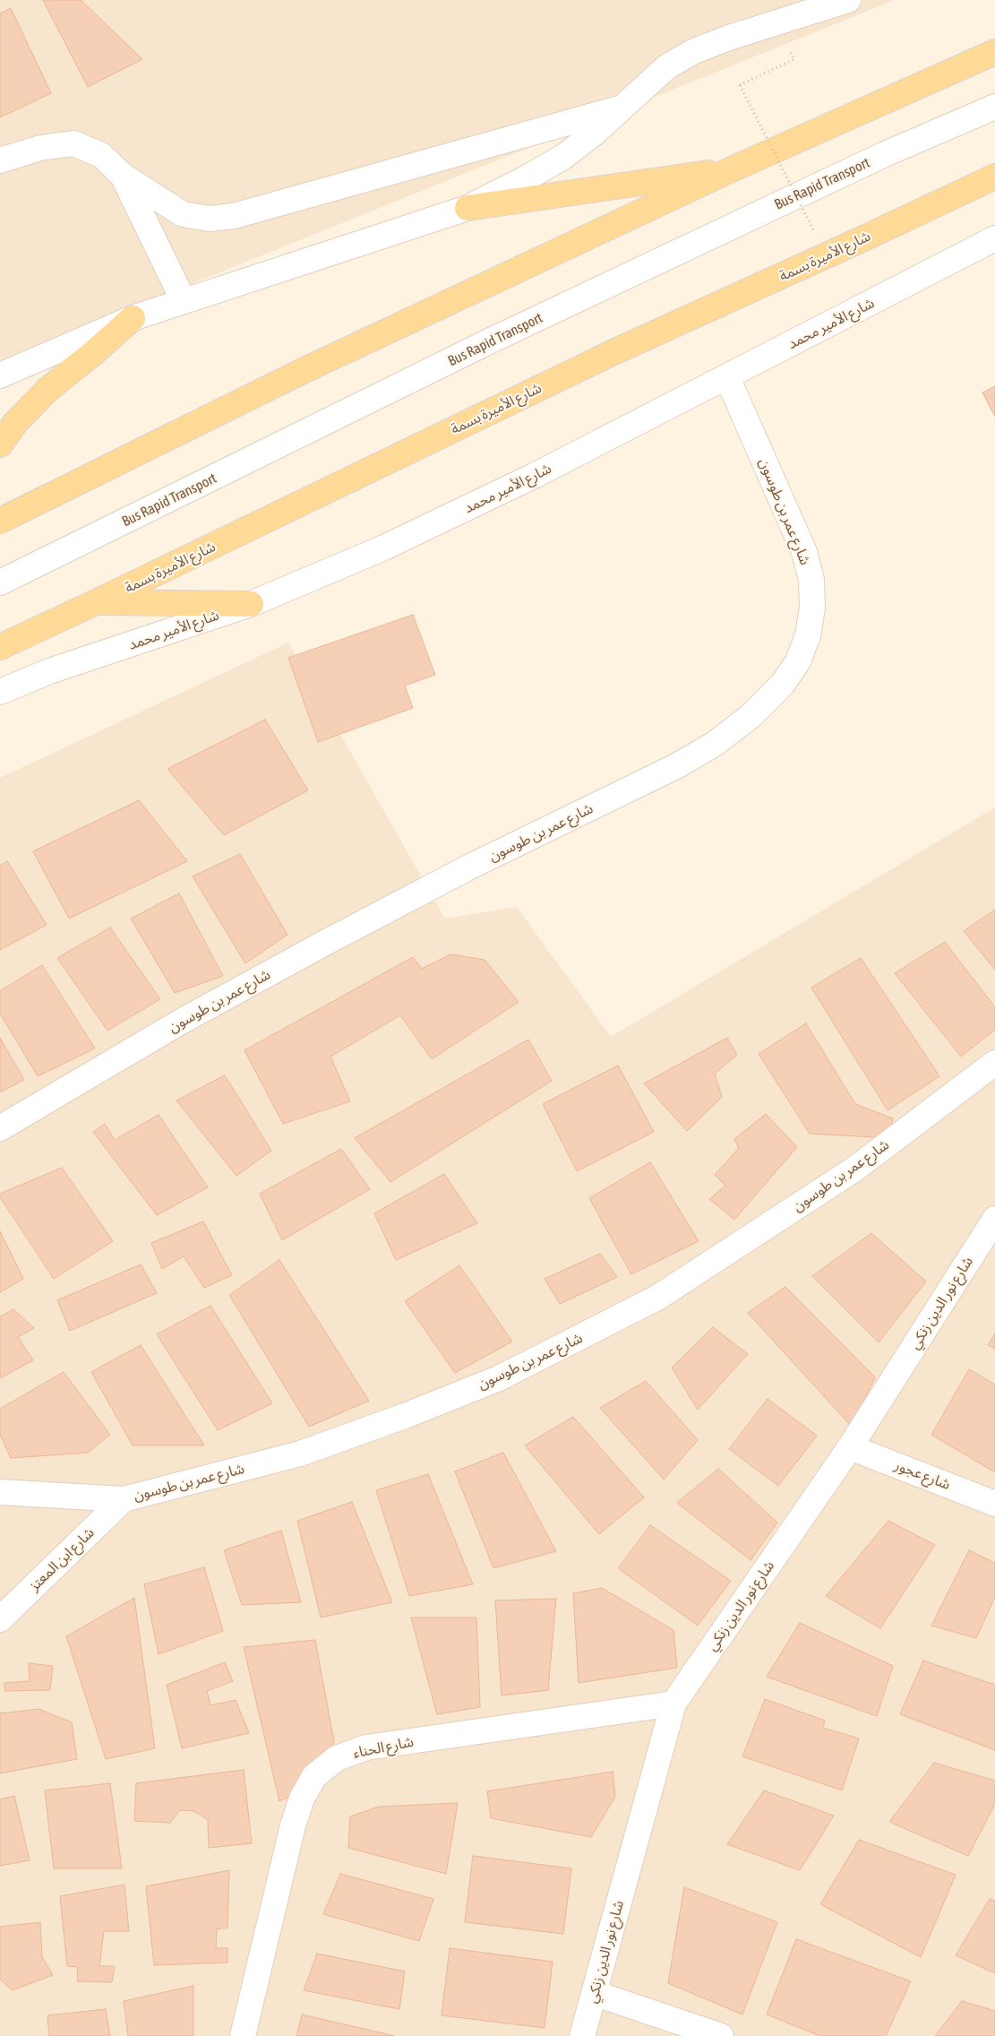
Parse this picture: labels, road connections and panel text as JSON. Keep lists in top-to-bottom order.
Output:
{
  "streets": {
    "main road": ["شارع الأميرة بسمة"],
    "street": [
      "Bus Rapid Transport",
      "شارع الأمير محمد",
      "شارع عمر بن طوسون",
      "شارع نور الدين زنكي",
      "شارع عجور",
      "شارع ابن المعتز",
      "شارع الحناء"
    ]
  },
  "crossings": [
    ["شارع الأمير محمد", "شارع عمر بن طوسون"],
    ["شارع عمر بن طوسون", "شارع ابن المعتز"],
    ["شارع نور الدين زنكي", "شارع عجور"],
    ["شارع نور الدين زنكي", "شارع الحناء"]
  ]
}
